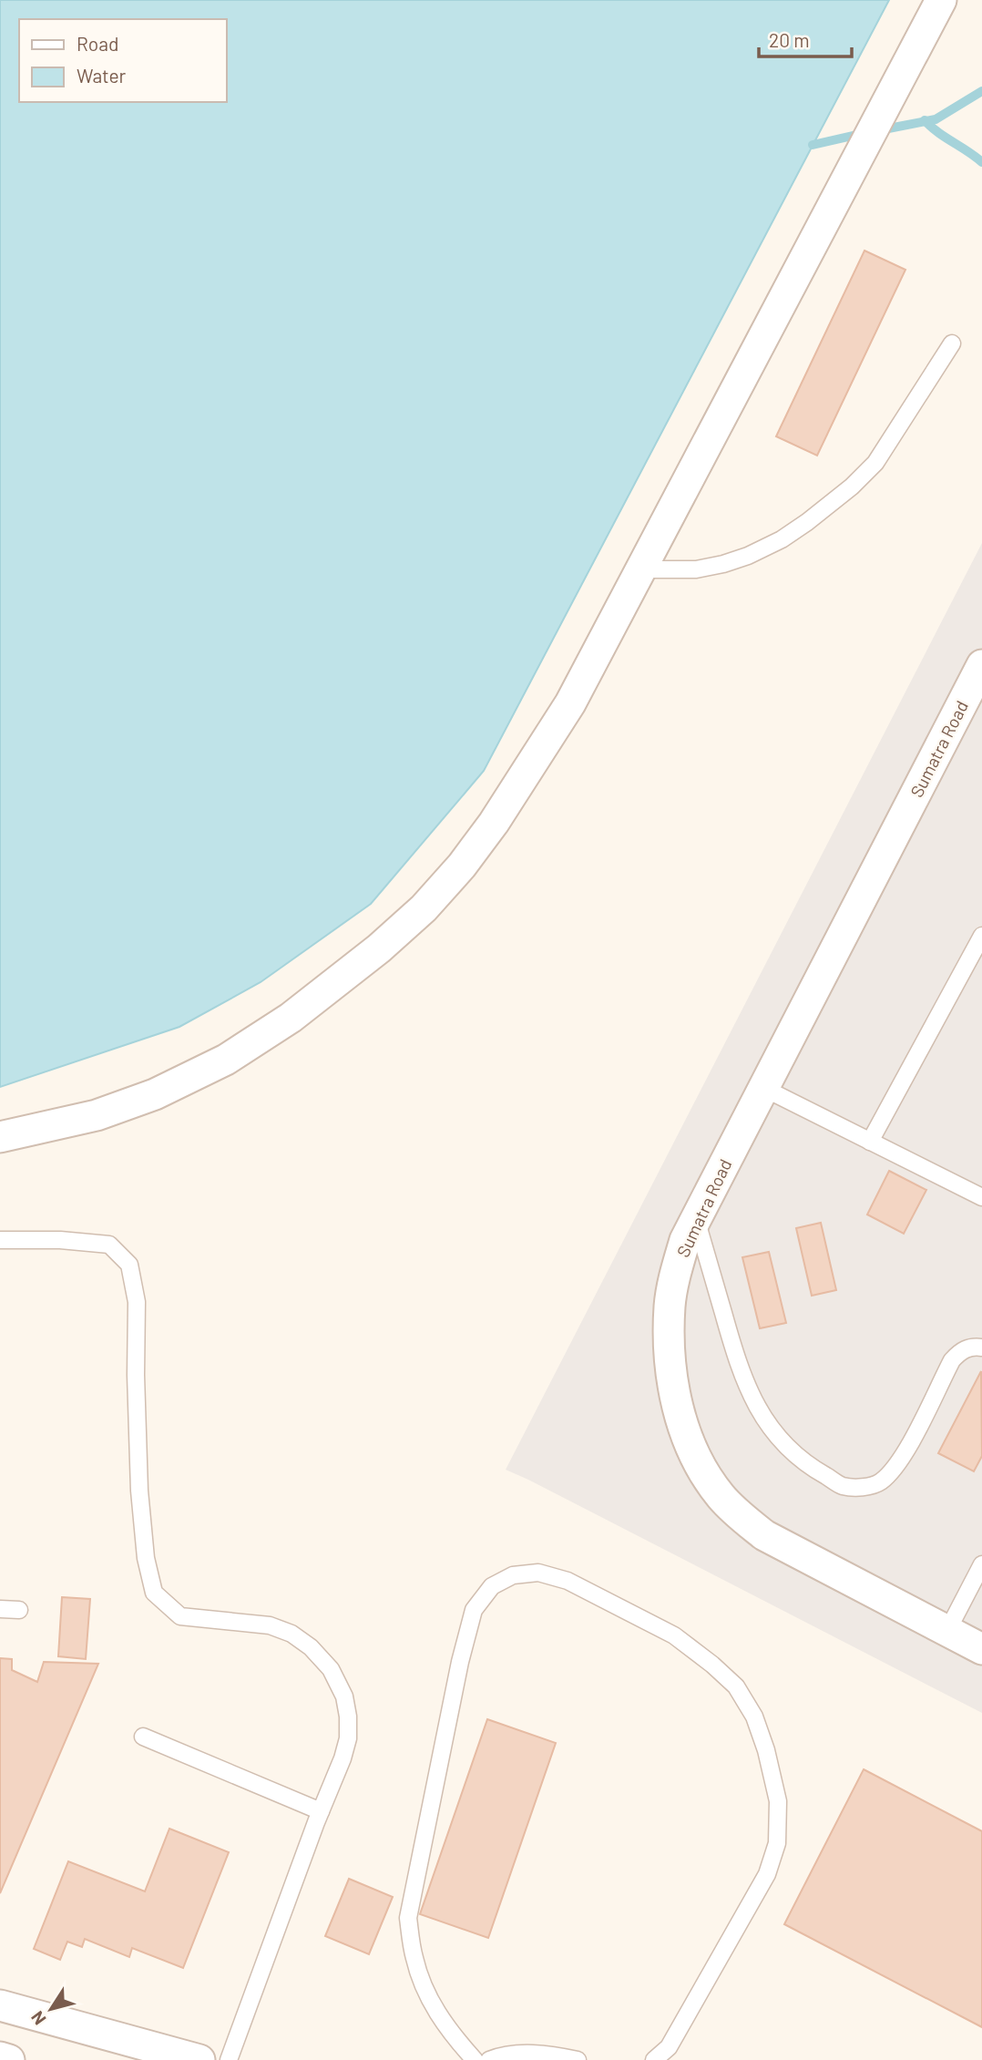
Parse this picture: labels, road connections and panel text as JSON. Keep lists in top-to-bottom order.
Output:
{
  "streets": {
    "street": ["Sumatra Road"]
  },
  "legend": ["Road", "Water"],
  "scale_bar": "20 m",
  "north": "bottom left"
}
